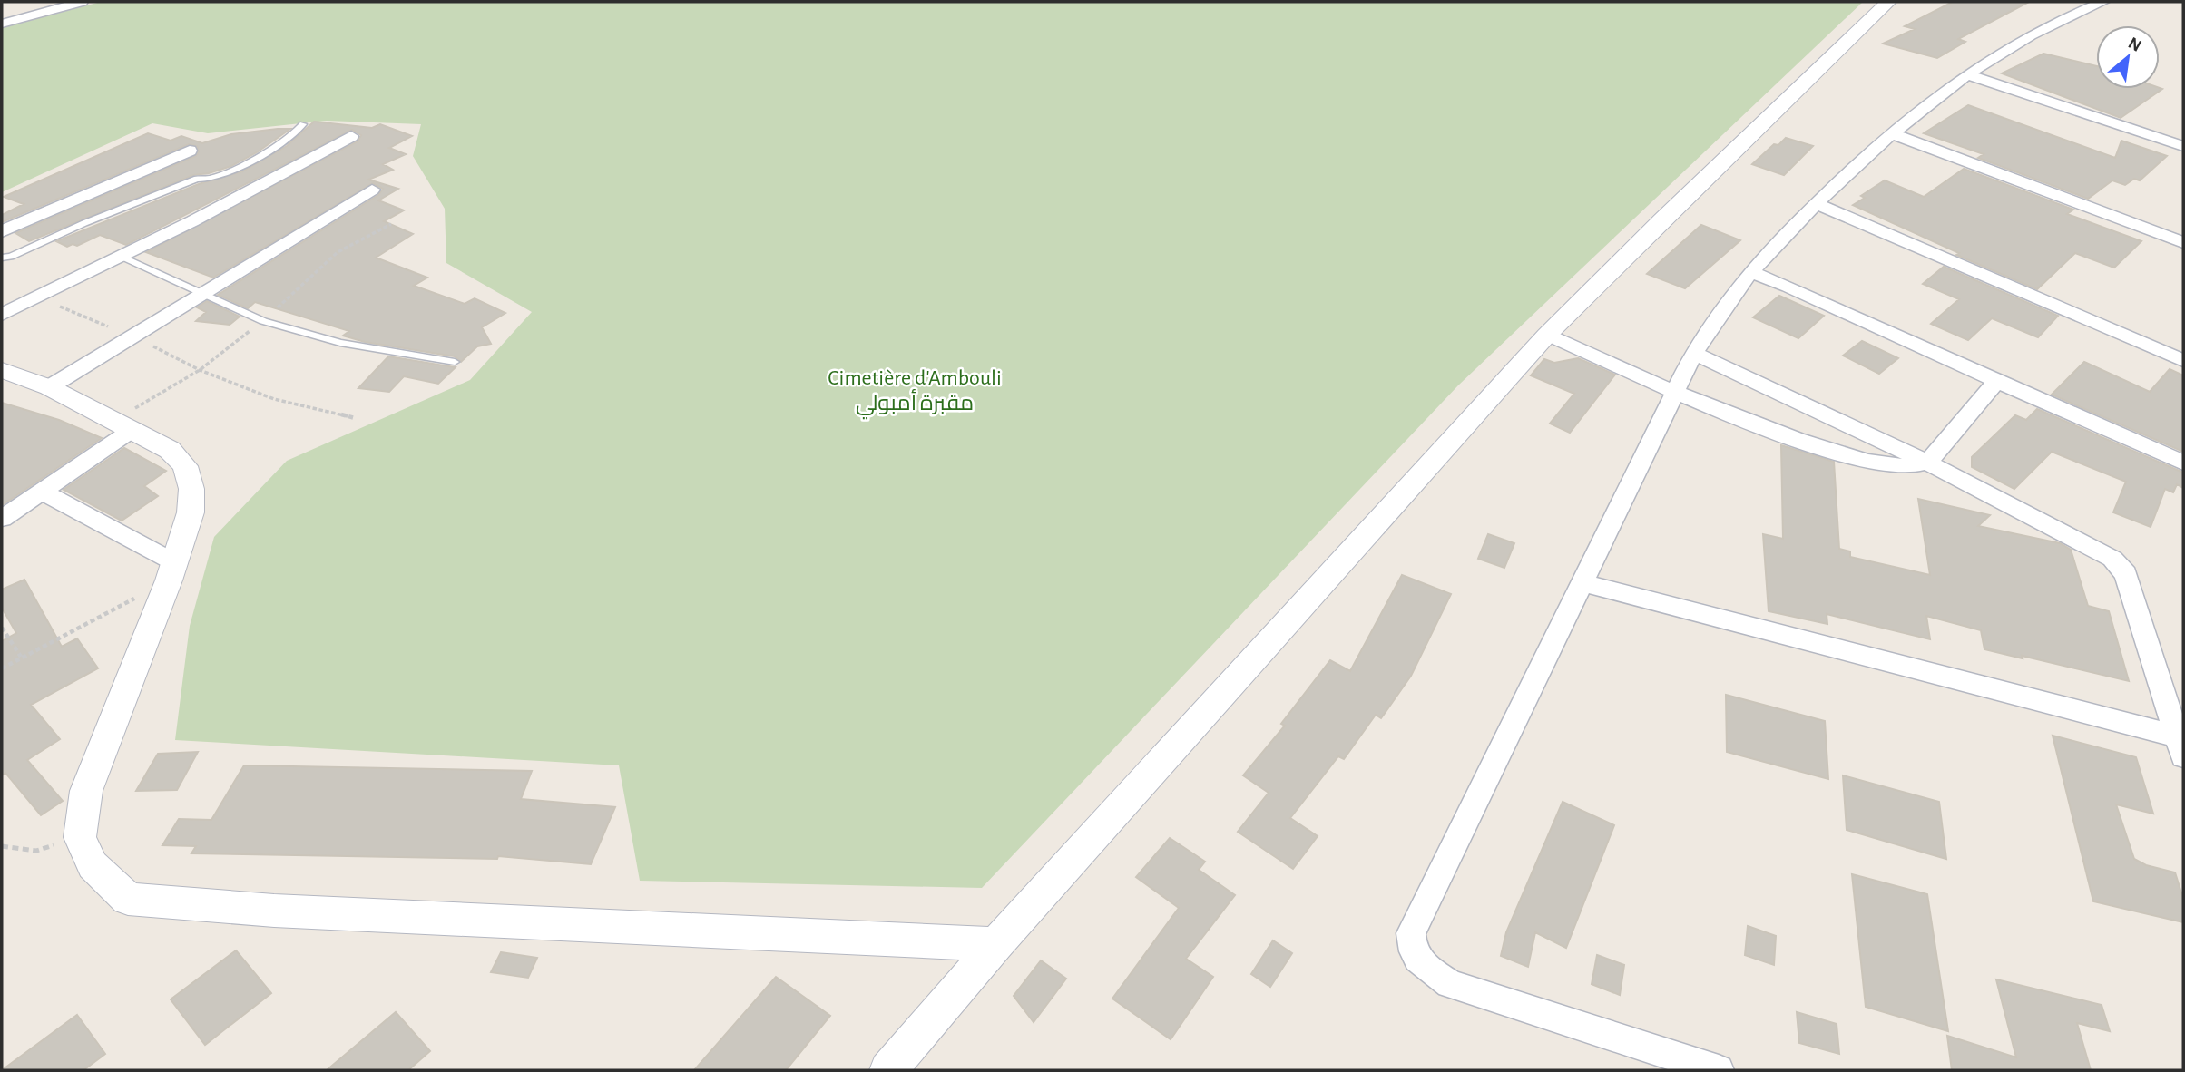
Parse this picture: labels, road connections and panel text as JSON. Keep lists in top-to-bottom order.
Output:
{
  "parks": ["Cimetière d'Ambouli مقبرة أمبولي"],
  "north": "top right"
}
